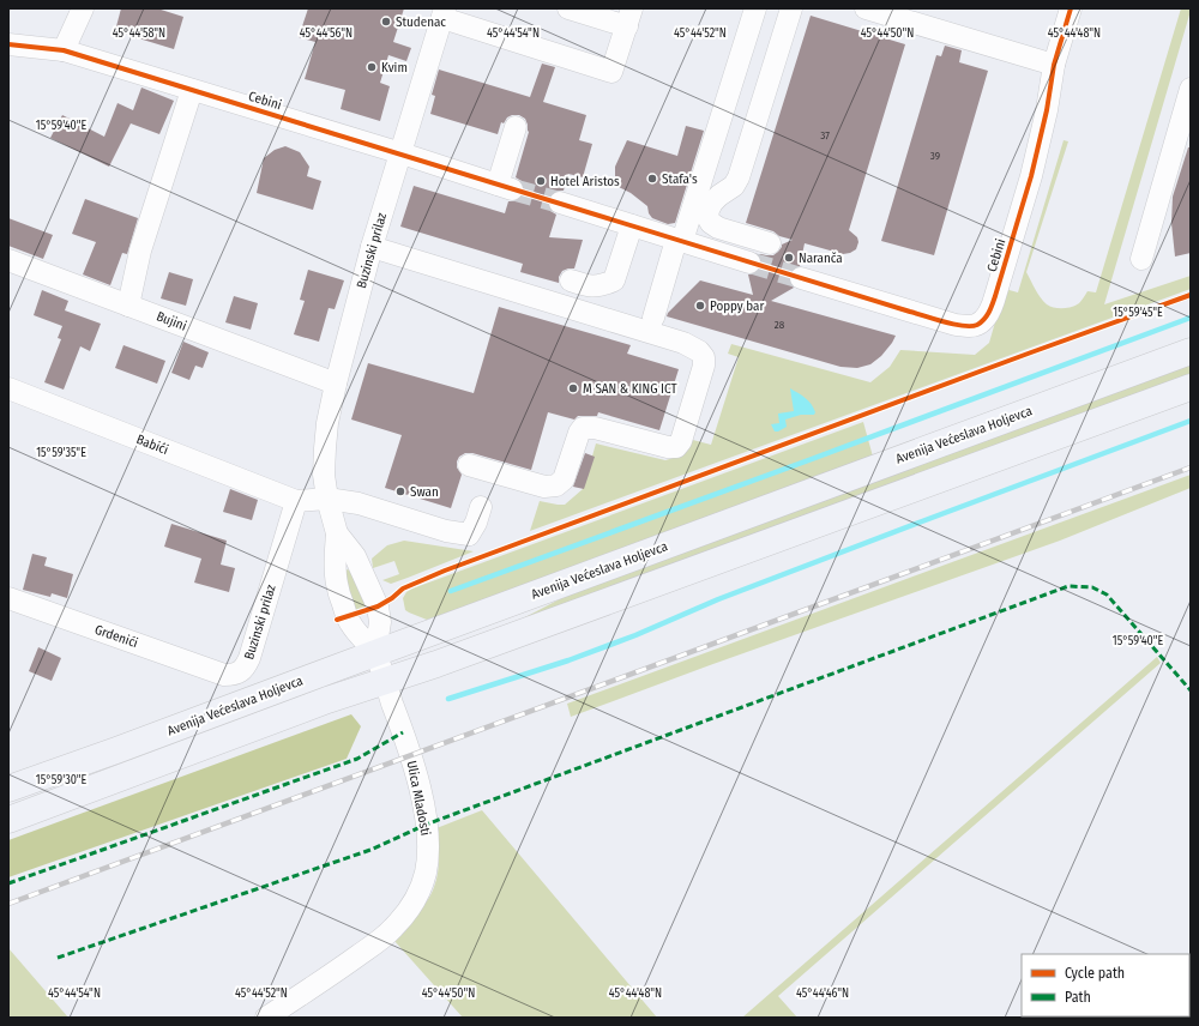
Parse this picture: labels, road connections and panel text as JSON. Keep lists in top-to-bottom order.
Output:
{
  "streets": {
    "main road": ["Avenija Većeslava Holjevca"],
    "street": [
      "Cebini",
      "Buzinski prilaz",
      "Bujini",
      "Babići",
      "Grdenići",
      "Ulica Mladosti"
    ]
  },
  "crossings": [
    ["Cebini", "Buzinski prilaz"],
    ["Buzinski prilaz", "Bujini"],
    ["Buzinski prilaz", "Avenija Većeslava Holjevca"],
    ["Buzinski prilaz", "Babići"],
    ["Buzinski prilaz", "Grdenići"],
    ["Buzinski prilaz", "Ulica Mladosti"],
    ["Avenija Većeslava Holjevca", "Ulica Mladosti"]
  ],
  "places": [
    "Studenac",
    "Kvim",
    "Stafa's",
    "Hotel Aristos",
    "Naranča",
    "Poppy bar",
    "M SAN & KING ICT",
    "Swan"
  ],
  "house_numbers": ["37", "39", "28"],
  "legend": ["Cycle path", "Path"],
  "coordinates": [
    "45°44'56\"N",
    "45°44'54\"N",
    "45°44'52\"N",
    "45°44'50\"N",
    "45°44'48\"N",
    "45°44'58\"N",
    "15°59'40\"E",
    "15°59'45\"E",
    "15°59'35\"E",
    "15°59'30\"E",
    "45°44'46\"N"
  ]
}
